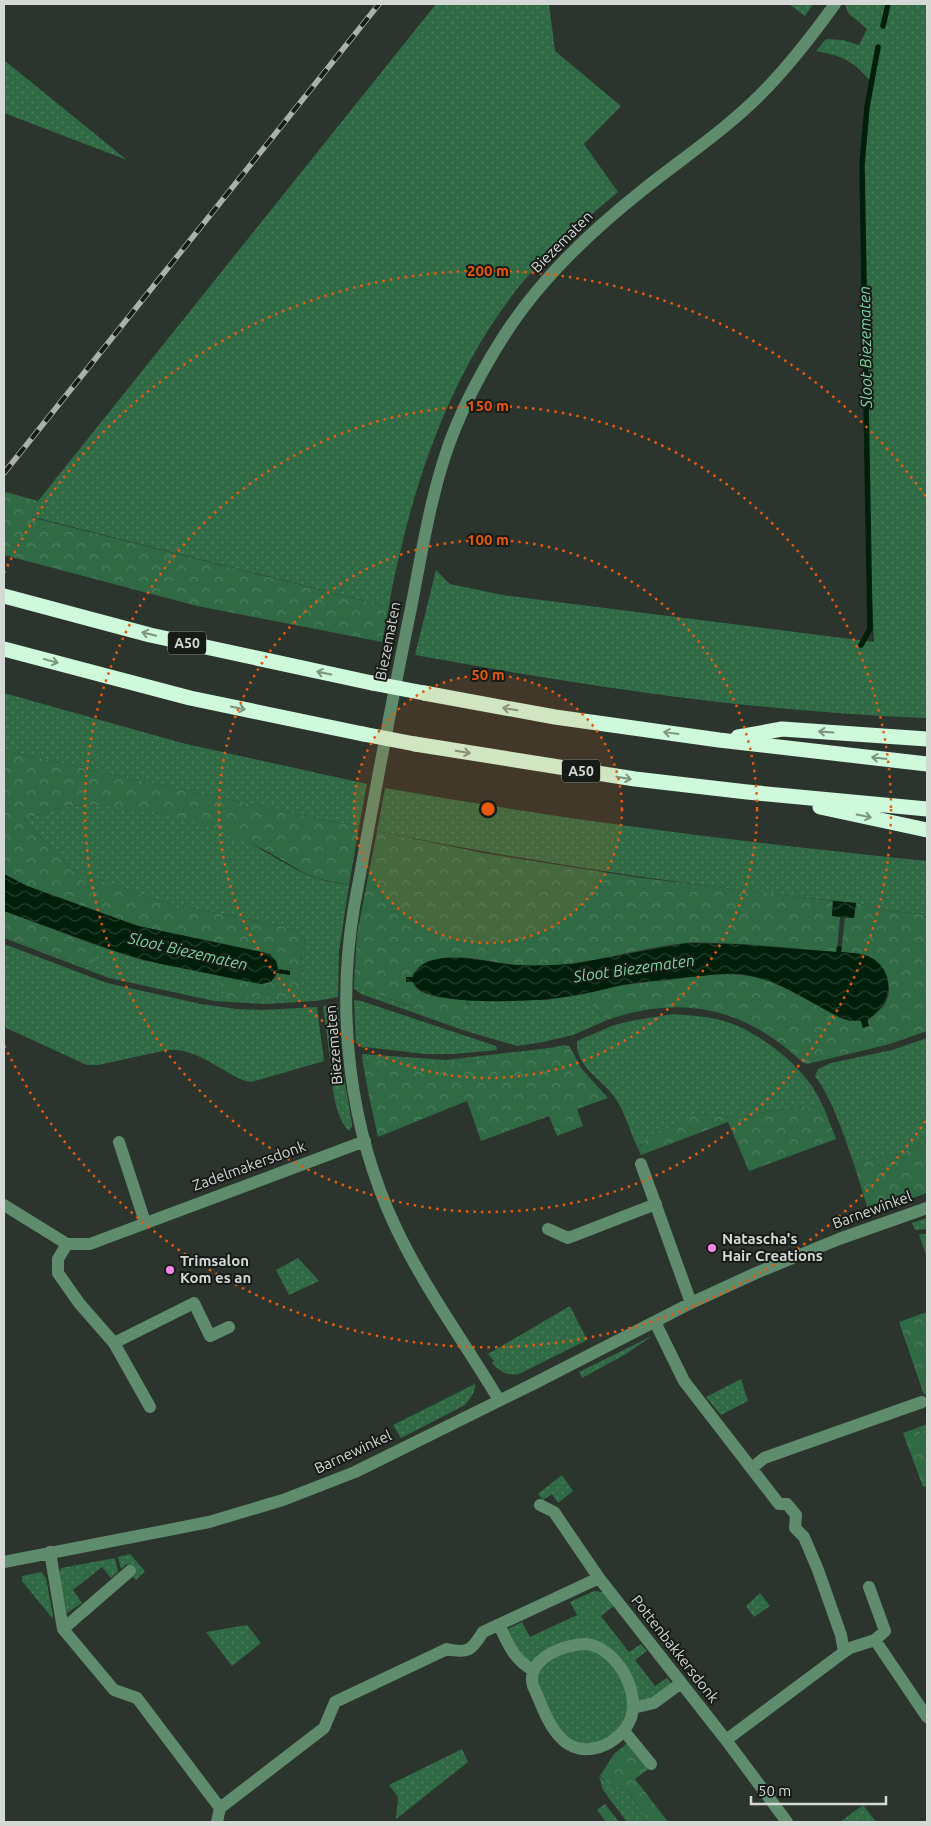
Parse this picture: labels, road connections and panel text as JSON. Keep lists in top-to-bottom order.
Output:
{
  "streets": {
    "highway": ["A50"],
    "street": [
      "Biezematen",
      "Zadelmakersdonk",
      "Barnewinkel",
      "Pottenbakkersdonk"
    ]
  },
  "crossings": [
    ["Biezematen", "Zadelmakersdonk"],
    ["Biezematen", "Barnewinkel"]
  ],
  "water": ["Sloot Biezematen"],
  "places": ["Natascha's Hair Creations", "Trimsalon Kom es an"],
  "scale_bar": "50 m",
  "rings": [
    "200 m",
    "150 m",
    "100 m",
    "50 m"
  ]
}
